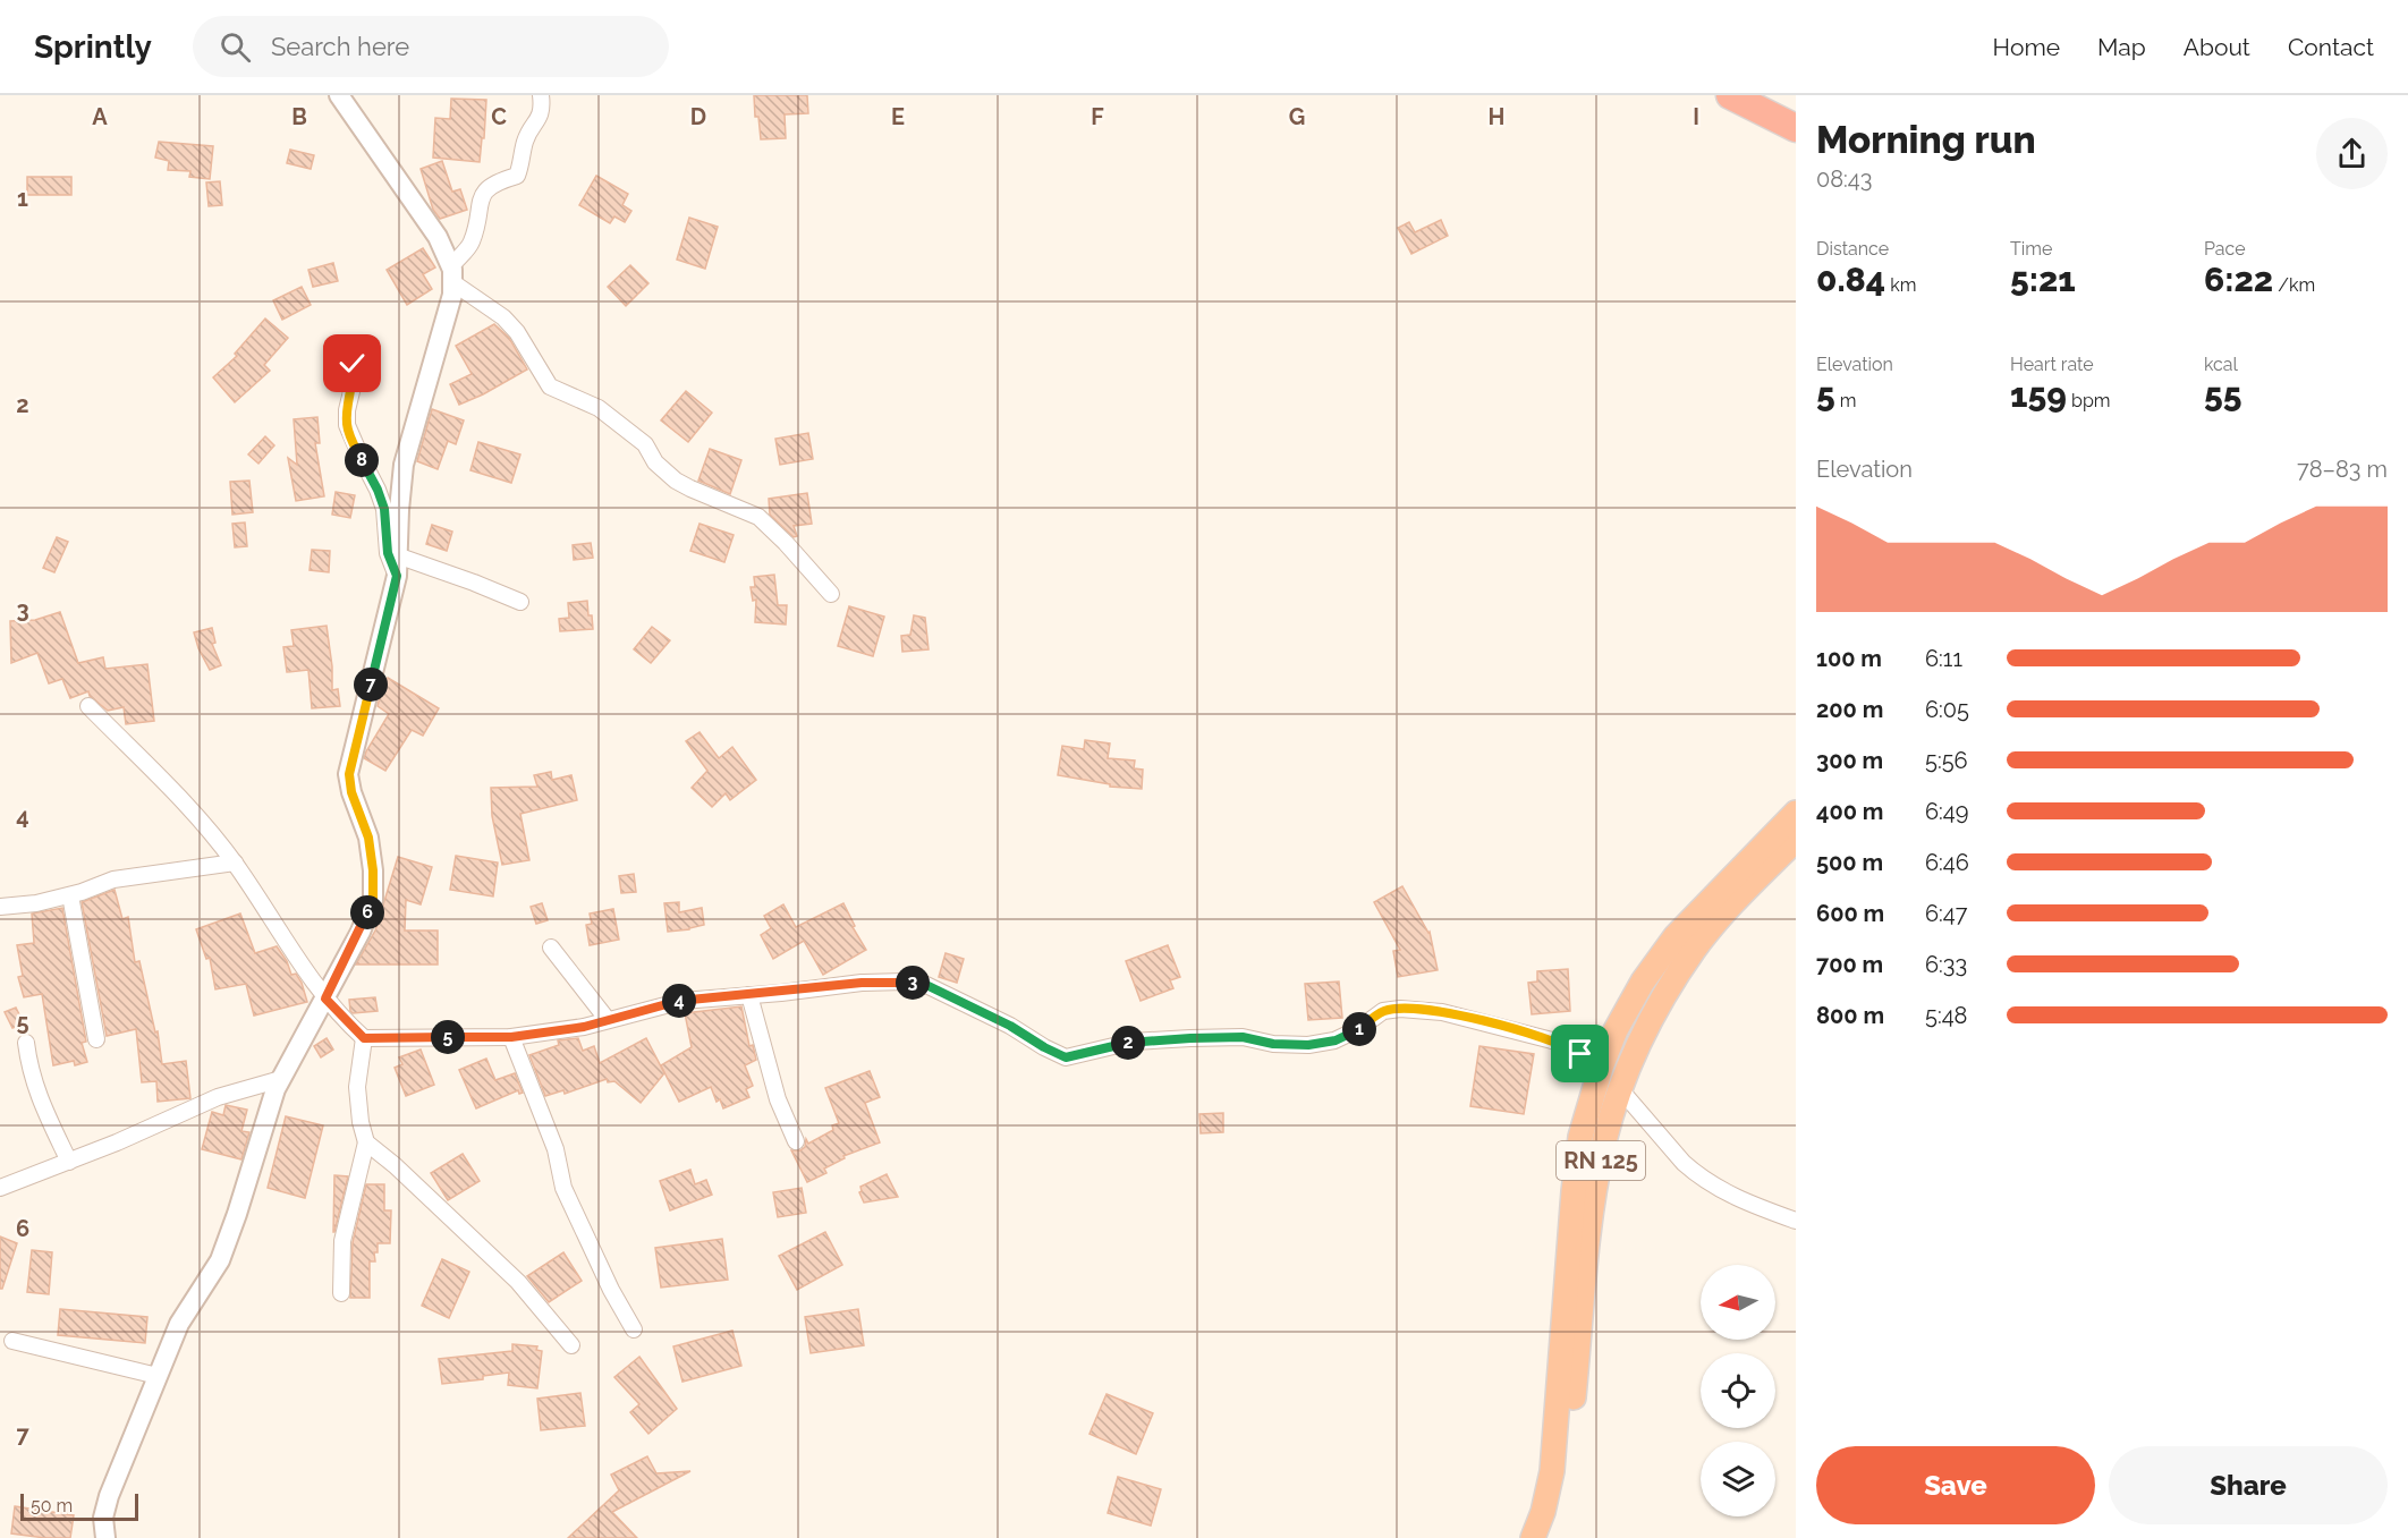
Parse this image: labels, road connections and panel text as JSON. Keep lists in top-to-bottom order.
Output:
{
  "streets": {
    "highway": ["RN 125"]
  },
  "scale_bar": "50 m",
  "north": "left",
  "page": {
    "header": "Sprintly",
    "search": "Search here",
    "nav": [
      "Home",
      "Map",
      "About",
      "Contact"
    ],
    "heading": ["Morning run", "08:43"],
    "stats": [
      ["Distance", "0.84 km"],
      ["Time", "5:21"],
      ["Pace", "6:22 /km"],
      ["Elevation", "5 m"],
      ["Heart rate", "159 bpm"],
      ["kcal", "55"]
    ],
    "chart": ["Elevation", "78–83 m"],
    "pins": [
      "8",
      "7",
      "6",
      "3",
      "4",
      "1",
      "5",
      "2"
    ],
    "list": [
      {
        "name": "100 m",
        "note": "6:11"
      },
      {
        "name": "200 m",
        "note": "6:05"
      },
      {
        "name": "300 m",
        "note": "5:56"
      },
      {
        "name": "400 m",
        "note": "6:49"
      },
      {
        "name": "500 m",
        "note": "6:46"
      },
      {
        "name": "600 m",
        "note": "6:47"
      },
      {
        "name": "700 m",
        "note": "6:33"
      },
      {
        "name": "800 m",
        "note": "5:48"
      }
    ],
    "buttons": ["Save", "Share"],
    "scale": "50 m"
  },
  "grid": {
    "columns": [
      "A",
      "B",
      "C",
      "D",
      "E",
      "F",
      "G",
      "H",
      "I"
    ],
    "rows": [
      "1",
      "2",
      "3",
      "4",
      "5",
      "6",
      "7"
    ]
  }
}
